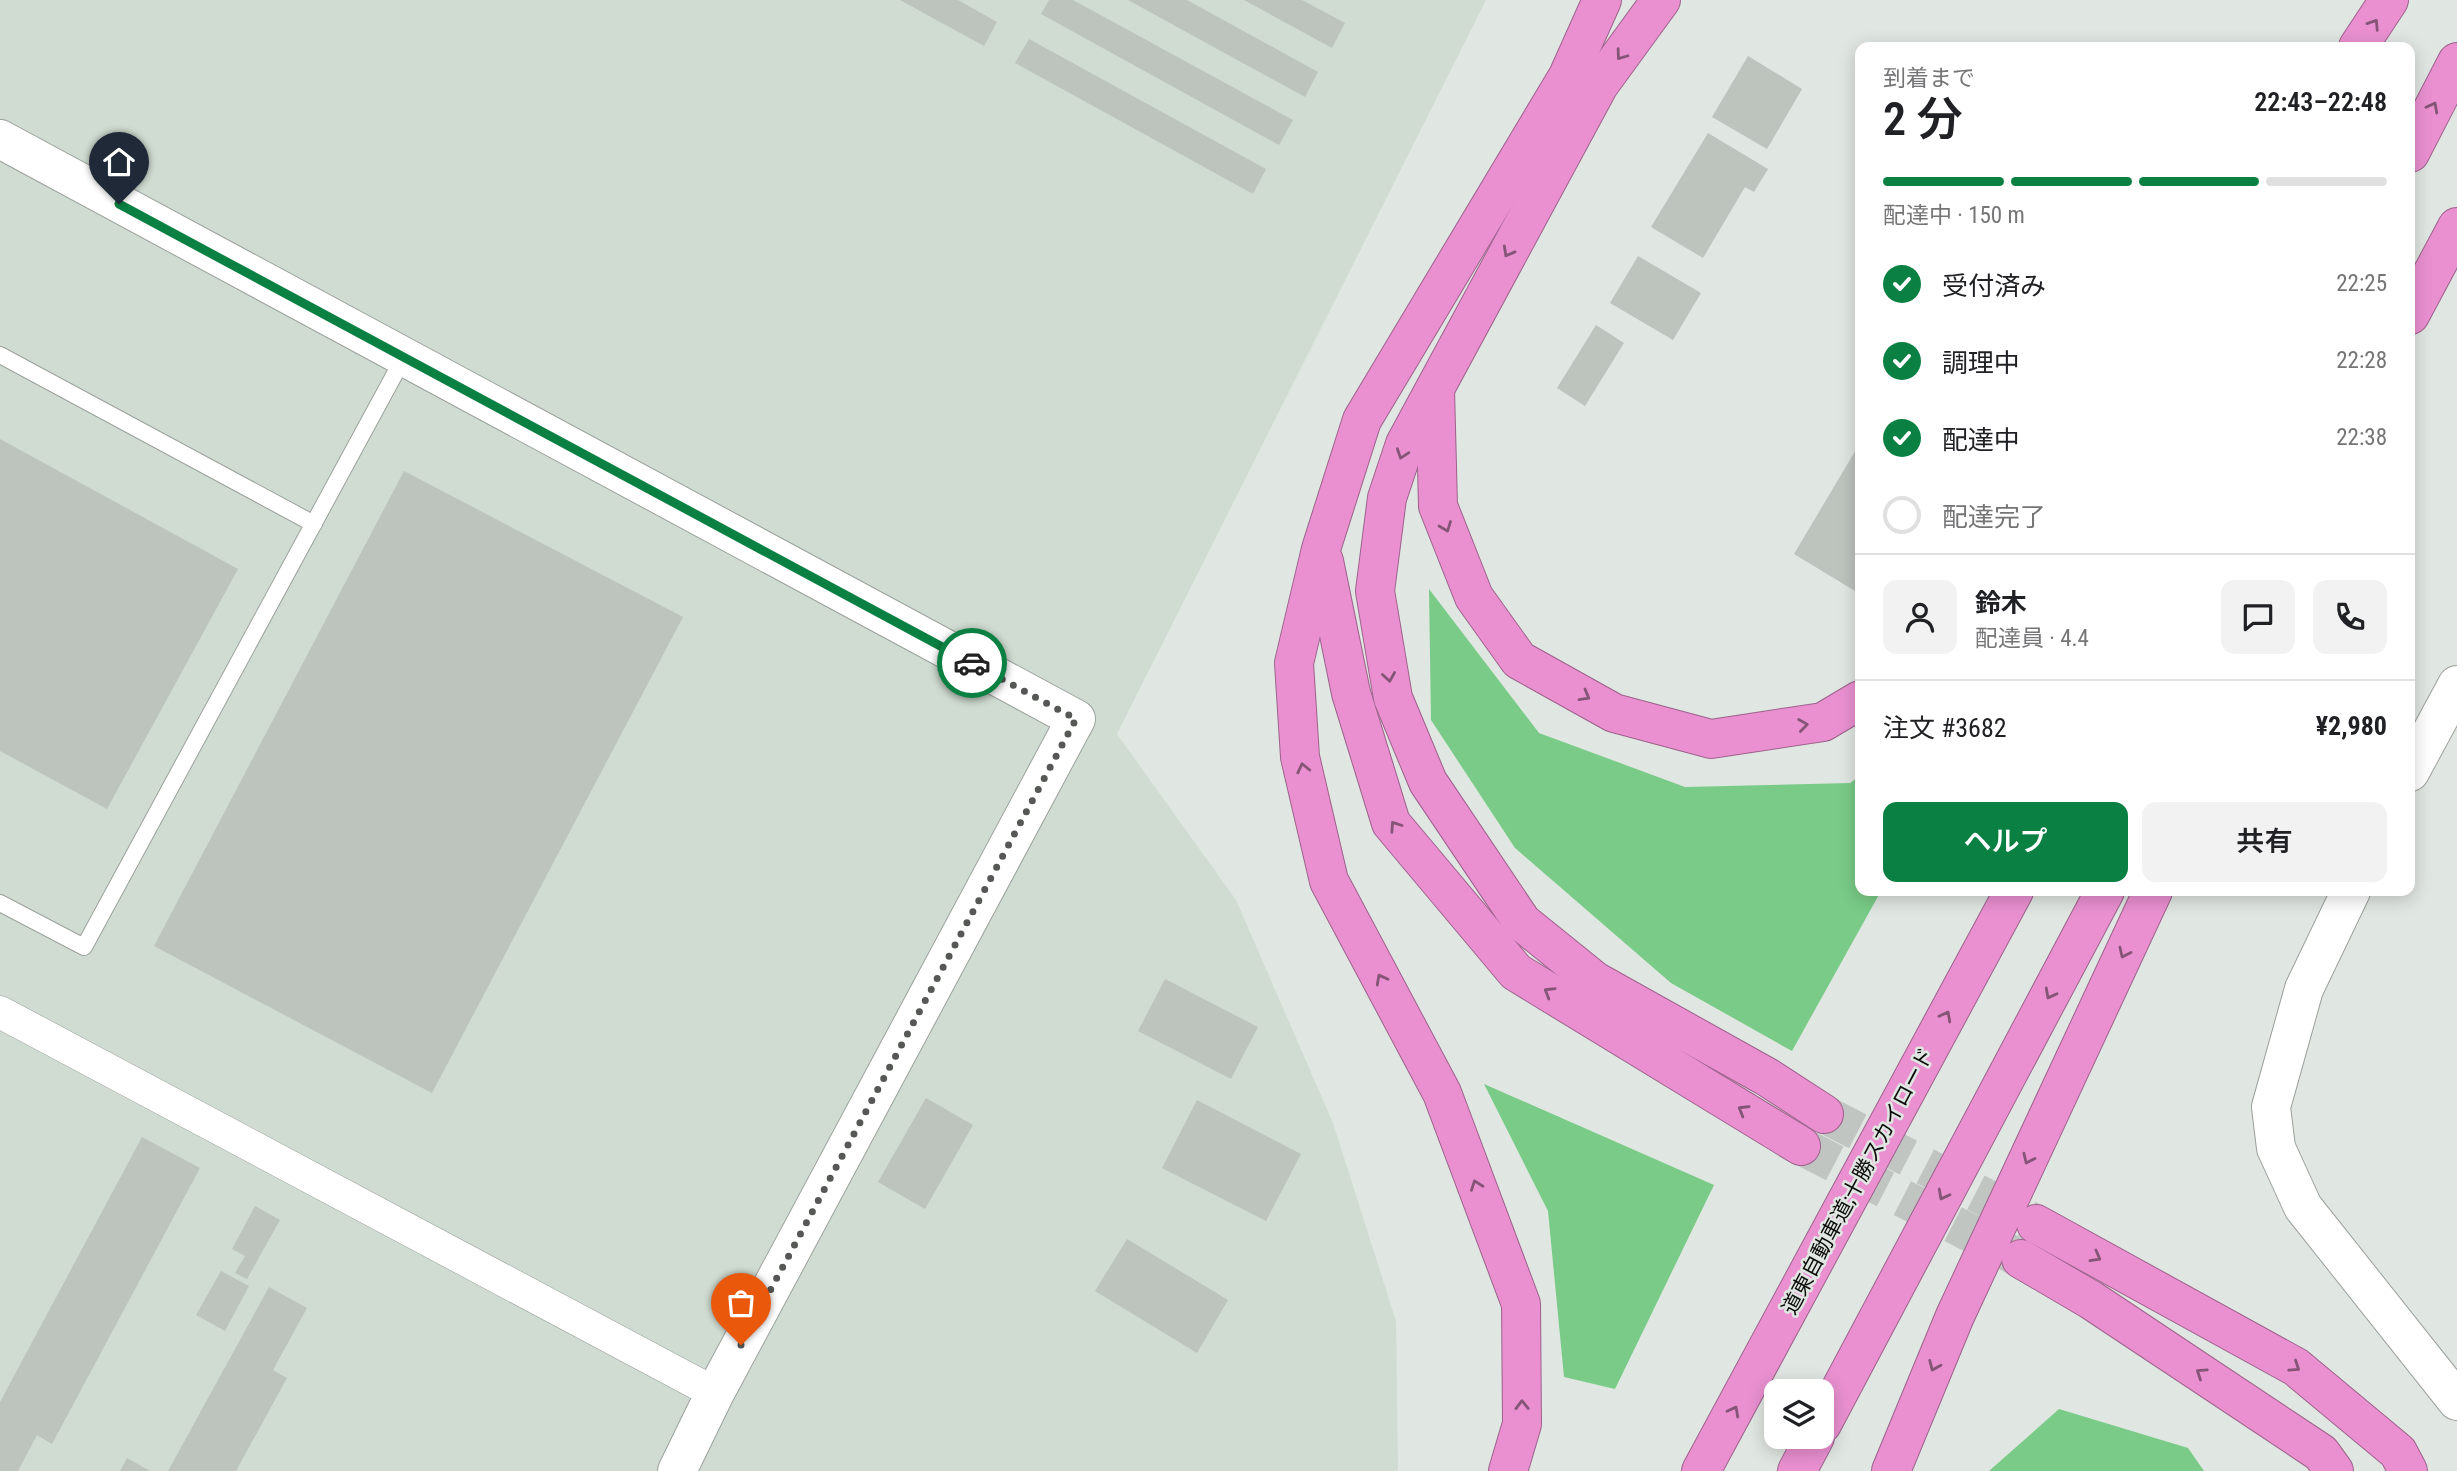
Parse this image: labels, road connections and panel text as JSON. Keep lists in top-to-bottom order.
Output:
{
  "streets": {
    "highway": ["道東自動車道;十勝スカイロード"]
  },
  "page": {
    "heading": ["2 分", "到着まで", "22:43–22:48"],
    "panel": [
      "鈴木",
      "配達員 · 4.4",
      "注文 #3682",
      "¥2,980"
    ],
    "bar": "配達中 · 150 m",
    "list": [
      ["受付済み", "22:25"],
      ["調理中", "22:28"],
      ["配達中", "22:38"],
      "配達完了"
    ],
    "buttons": ["ヘルプ", "共有"]
  }
}
